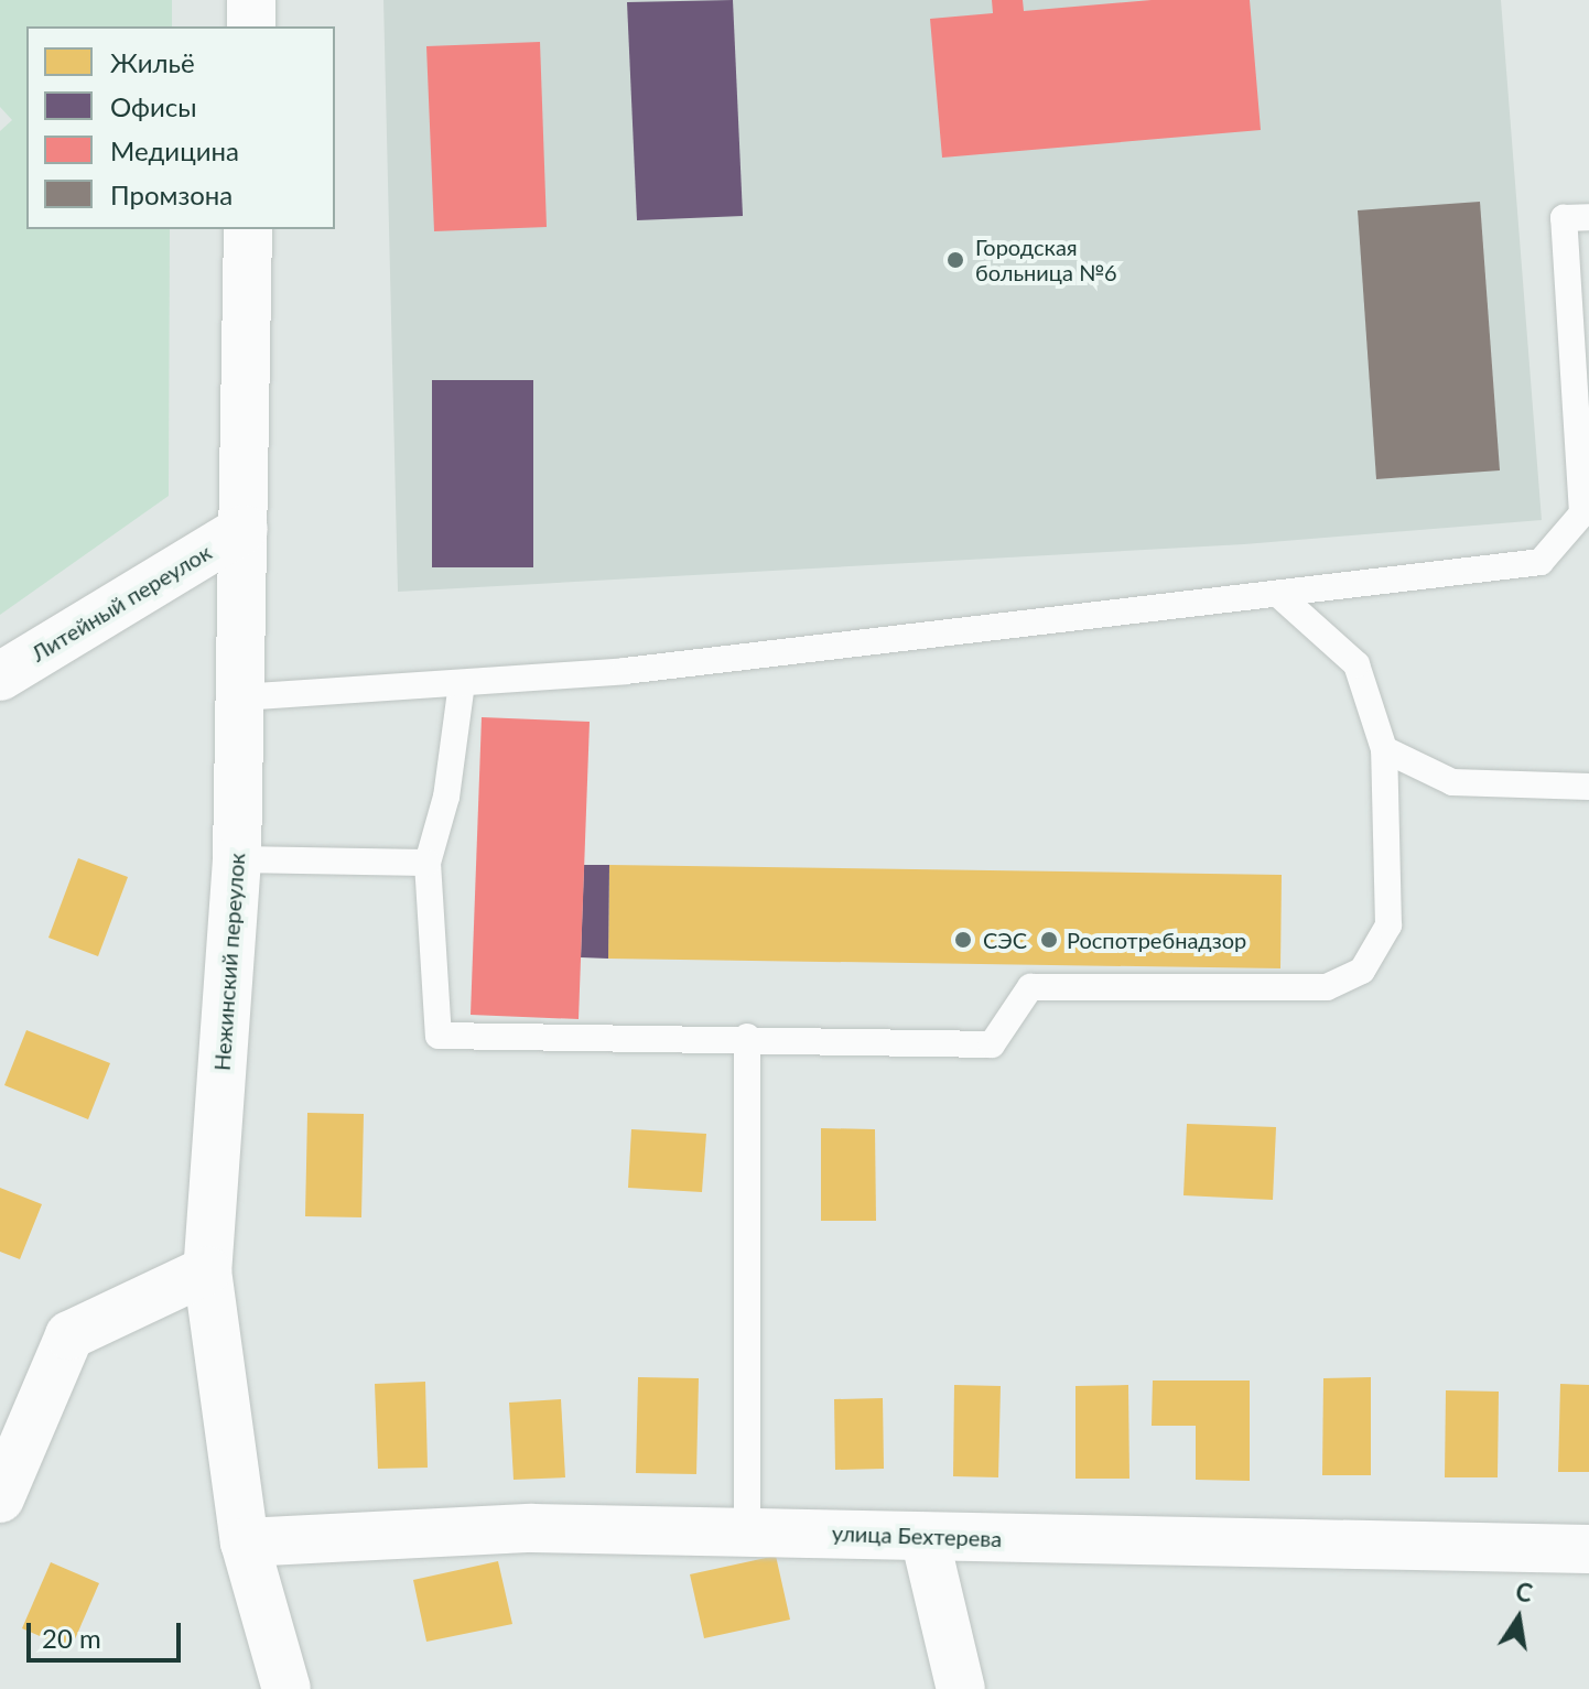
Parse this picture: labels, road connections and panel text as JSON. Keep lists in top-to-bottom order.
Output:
{
  "streets": {
    "street": ["Литейный переулок", "Нежинский переулок", "улица Бехтерева"]
  },
  "crossings": [
    ["Литейный переулок", "Нежинский переулок"],
    ["Нежинский переулок", "улица Бехтерева"]
  ],
  "places": ["Городская больница №6", "СЭС", "Роспотребнадзор"],
  "legend": [
    "Жильё",
    "Офисы",
    "Медицина",
    "Промзона"
  ],
  "scale_bar": "20 m",
  "north": "top"
}
